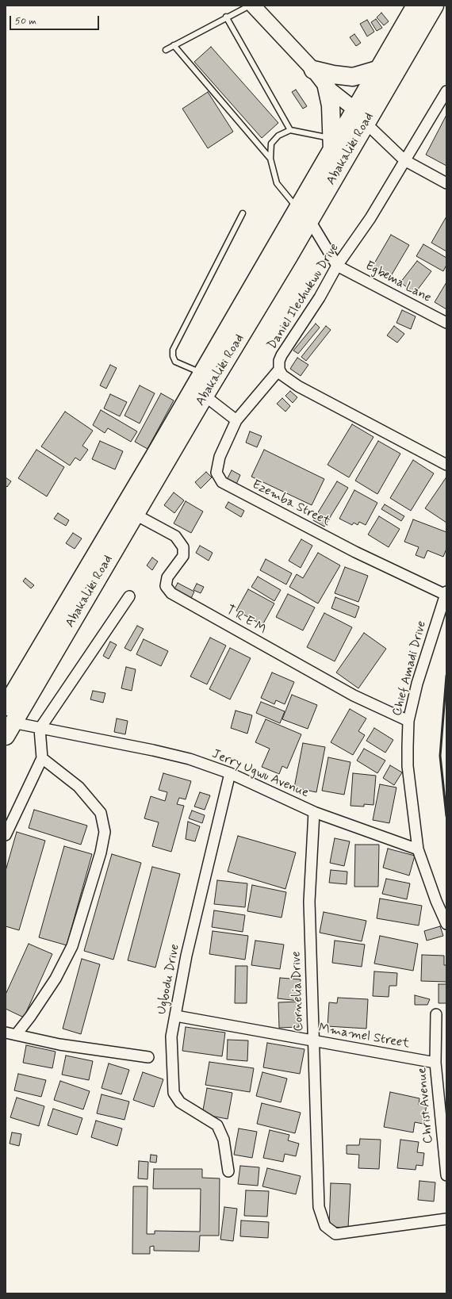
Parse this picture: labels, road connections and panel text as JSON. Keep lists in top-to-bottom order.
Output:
{
  "streets": {
    "highway": ["Abakaliki Road"],
    "street": [
      "Egbema Lane",
      "Daniel Ilechukwu Drive",
      "Ezemba Street",
      "T R E M",
      "Chief Amadi Drive",
      "Jerry Ugwu Avenue",
      "Ugbodu Drive",
      "Cornelia Drive",
      "Mmamel Street",
      "Christ Avenue"
    ]
  },
  "crossings": [
    ["Abakaliki Road", "T R E M"],
    ["Abakaliki Road", "Jerry Ugwu Avenue"],
    ["Egbema Lane", "Daniel Ilechukwu Drive"],
    ["Ezemba Street", "Chief Amadi Drive"],
    ["T R E M", "Chief Amadi Drive"],
    ["Chief Amadi Drive", "Jerry Ugwu Avenue"],
    ["Jerry Ugwu Avenue", "Ugbodu Drive"],
    ["Jerry Ugwu Avenue", "Cornelia Drive"],
    ["Ugbodu Drive", "Mmamel Street"],
    ["Cornelia Drive", "Mmamel Street"],
    ["Mmamel Street", "Christ Avenue"]
  ],
  "scale_bar": "50 m"
}
